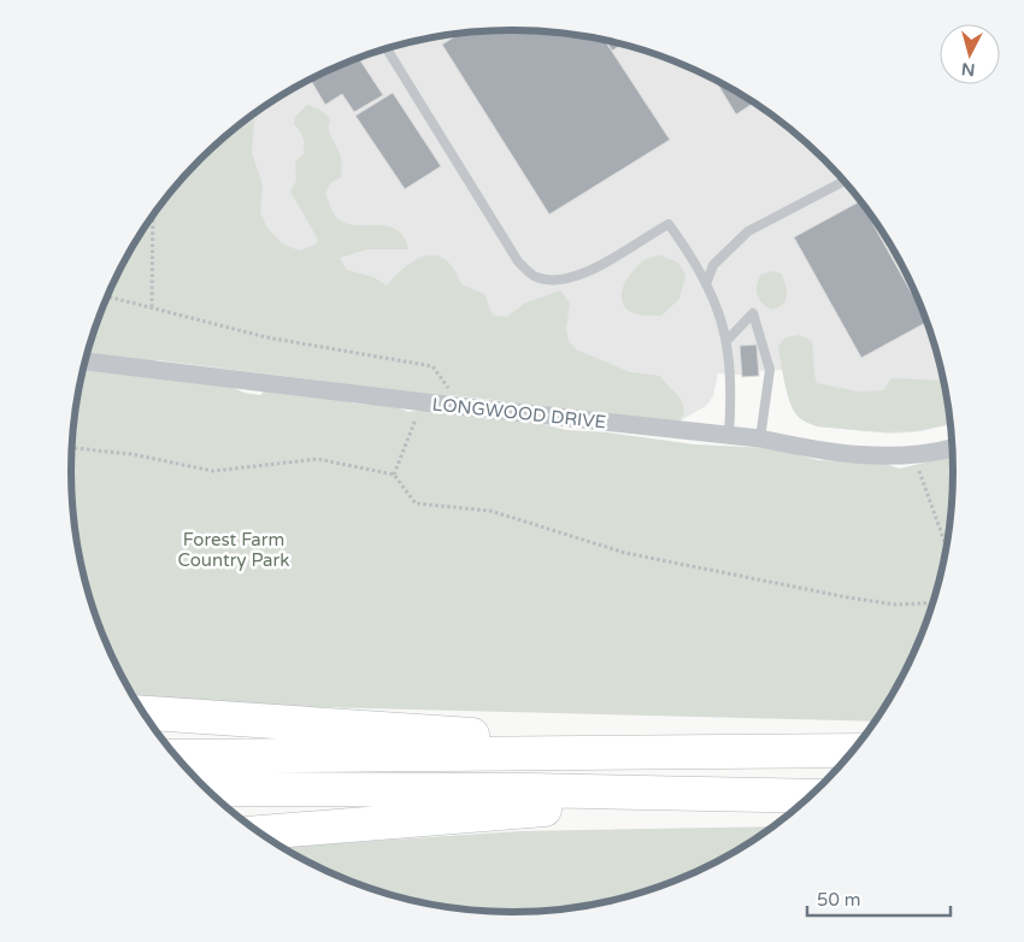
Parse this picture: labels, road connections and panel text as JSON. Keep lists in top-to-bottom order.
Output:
{
  "streets": {
    "street": ["LONGWOOD DRIVE"]
  },
  "parks": ["Forest Farm Country Park"],
  "scale_bar": "50 m",
  "north": "bottom"
}
